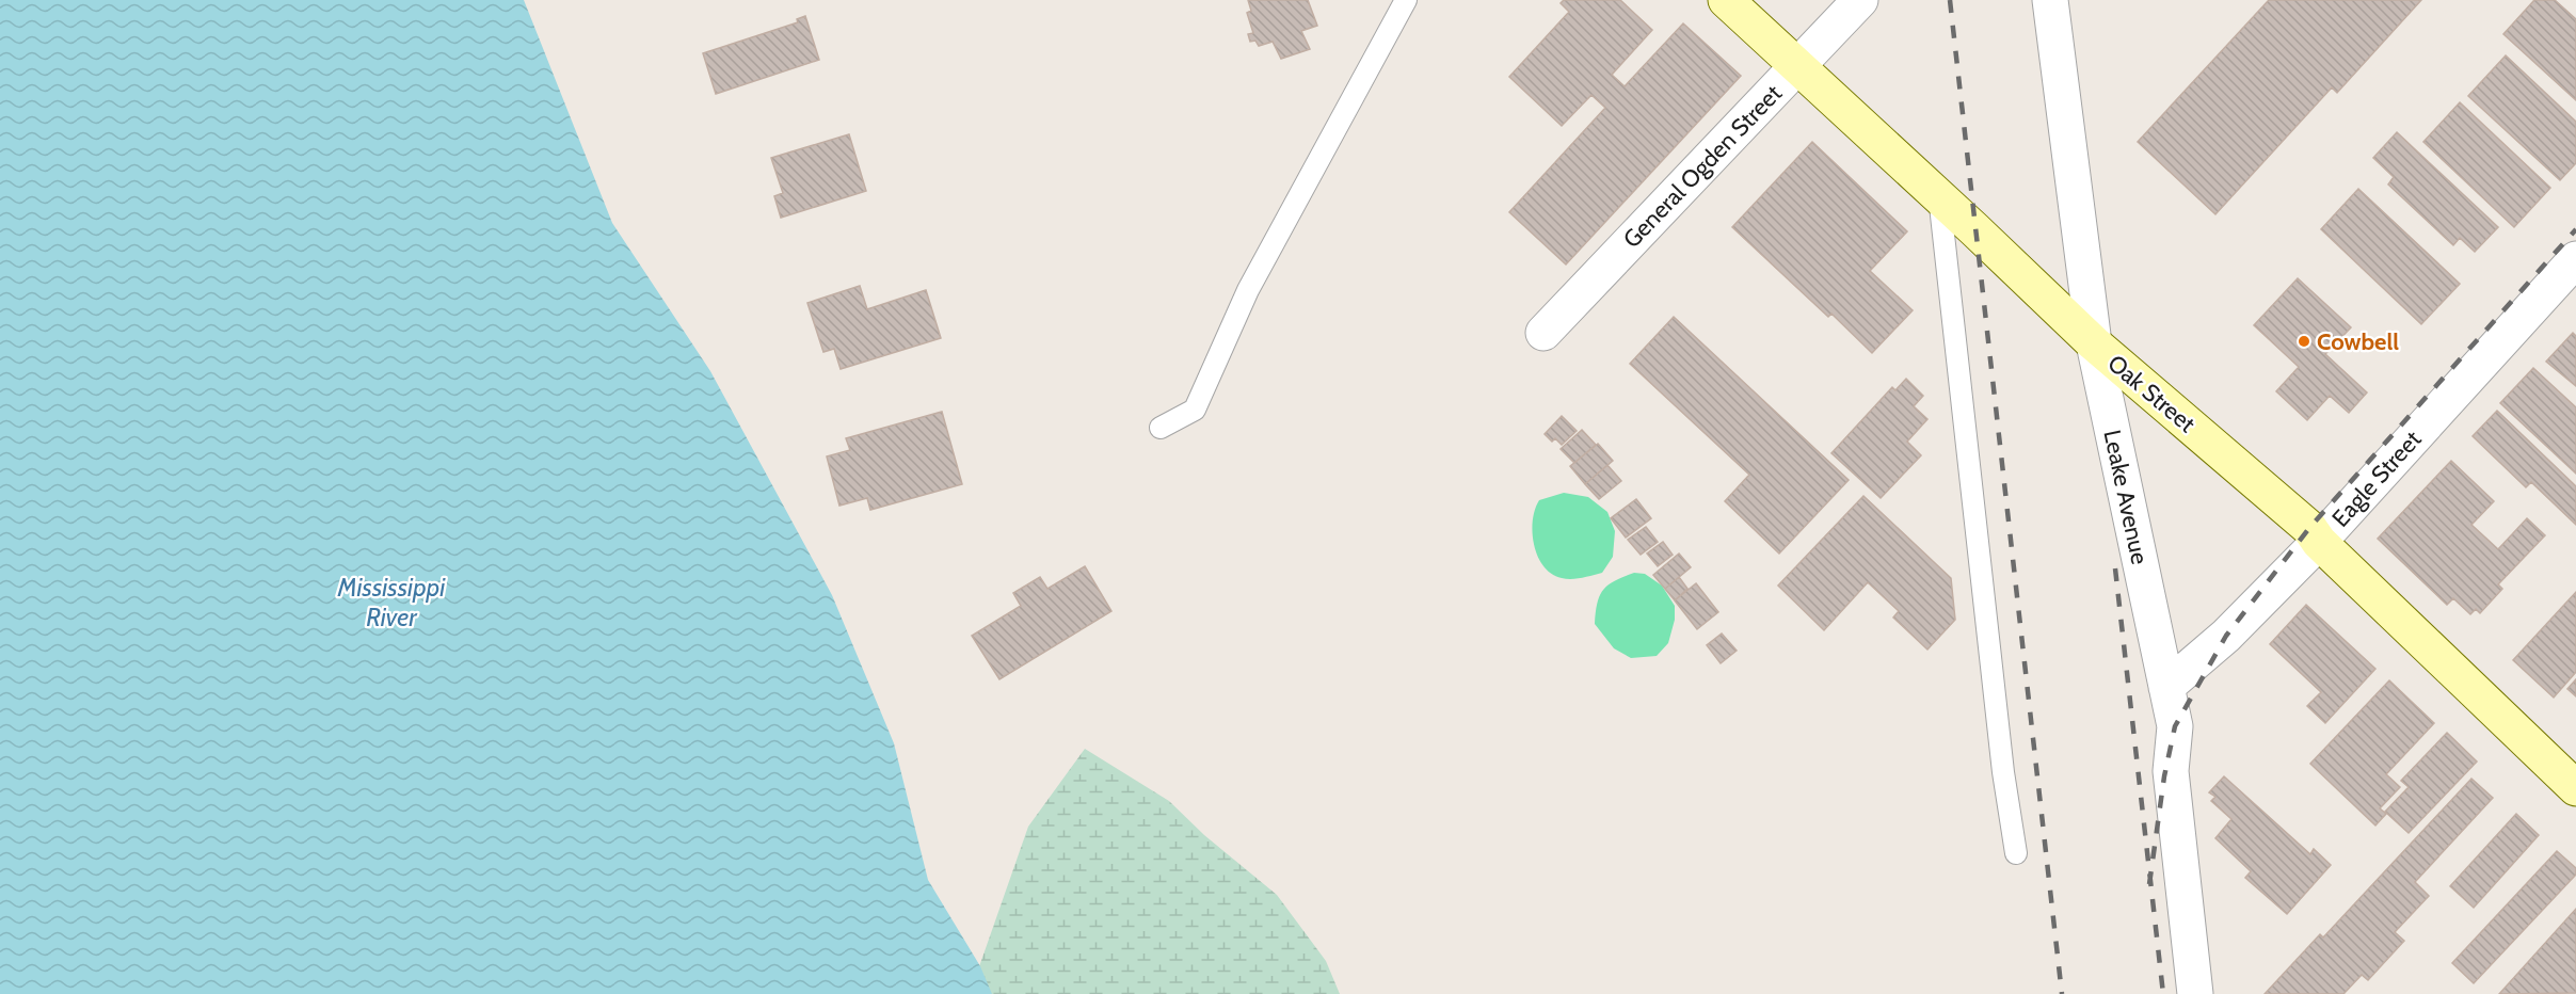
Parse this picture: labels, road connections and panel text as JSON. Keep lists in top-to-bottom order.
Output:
{
  "streets": {
    "main road": ["Oak Street"],
    "street": ["General Ogden Street", "Eagle Street", "Leake Avenue"]
  },
  "crossings": [
    ["General Ogden Street", "Oak Street"],
    ["Oak Street", "Eagle Street"],
    ["Oak Street", "Leake Avenue"],
    ["Eagle Street", "Leake Avenue"]
  ],
  "water": ["Mississippi River"],
  "places": ["Cowbell"]
}
